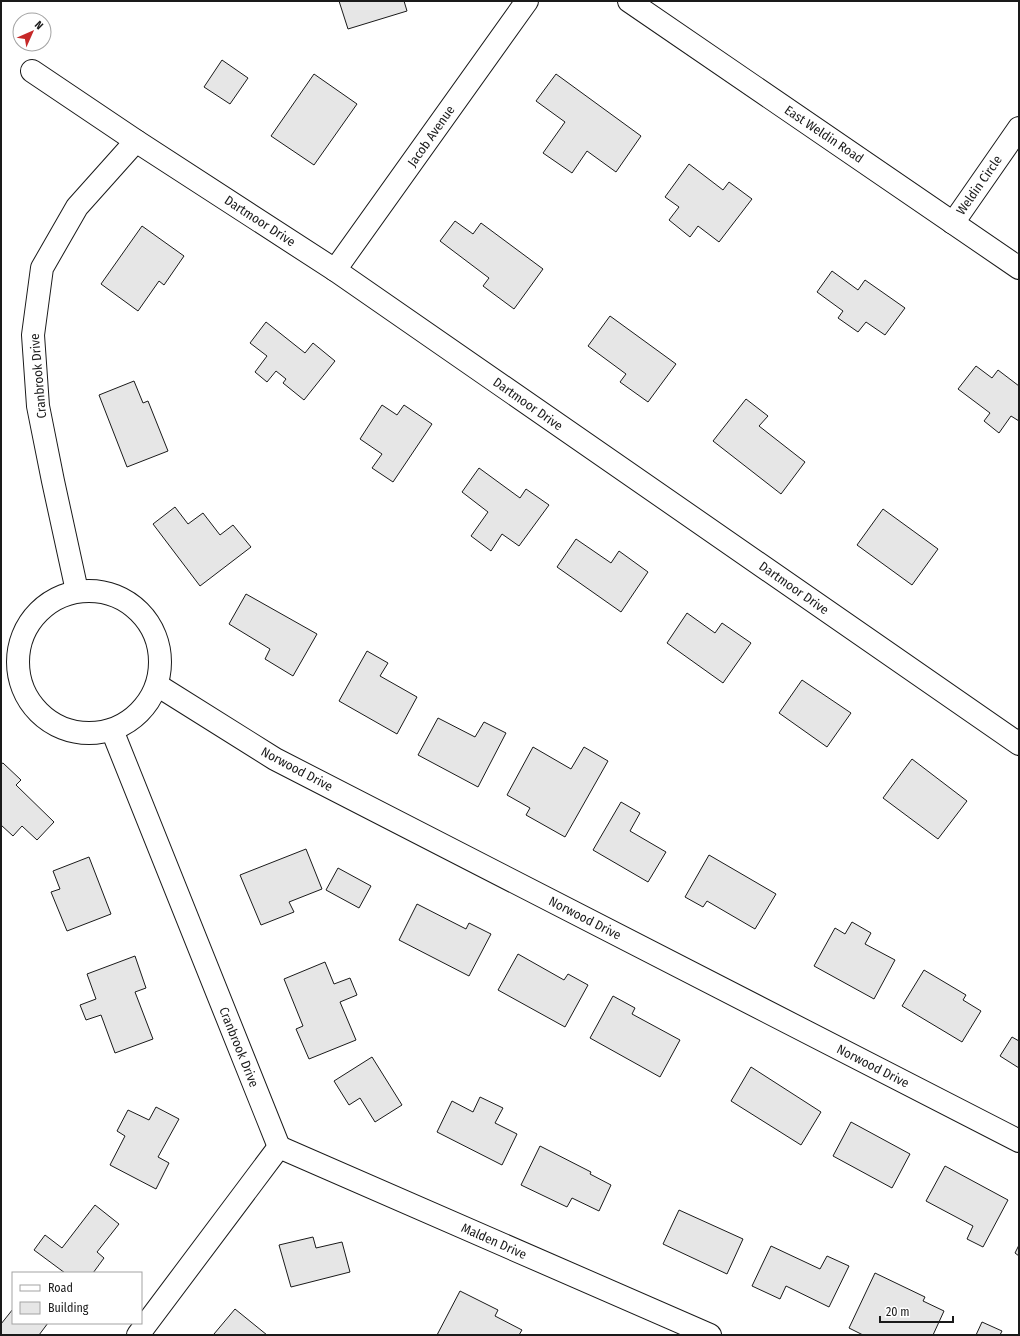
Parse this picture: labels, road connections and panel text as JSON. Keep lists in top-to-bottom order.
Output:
{
  "streets": {
    "street": [
      "East Weldin Road",
      "Jacob Avenue",
      "Weldin Circle",
      "Dartmoor Drive",
      "Cranbrook Drive",
      "Norwood Drive",
      "Malden Drive"
    ]
  },
  "crossings": [
    ["East Weldin Road", "Weldin Circle"],
    ["Jacob Avenue", "Dartmoor Drive"],
    ["Dartmoor Drive", "Cranbrook Drive"],
    ["Cranbrook Drive", "Norwood Drive"],
    ["Cranbrook Drive", "Malden Drive"]
  ],
  "legend": ["Road", "Building"],
  "scale_bar": "20 m",
  "north": "top right"
}
